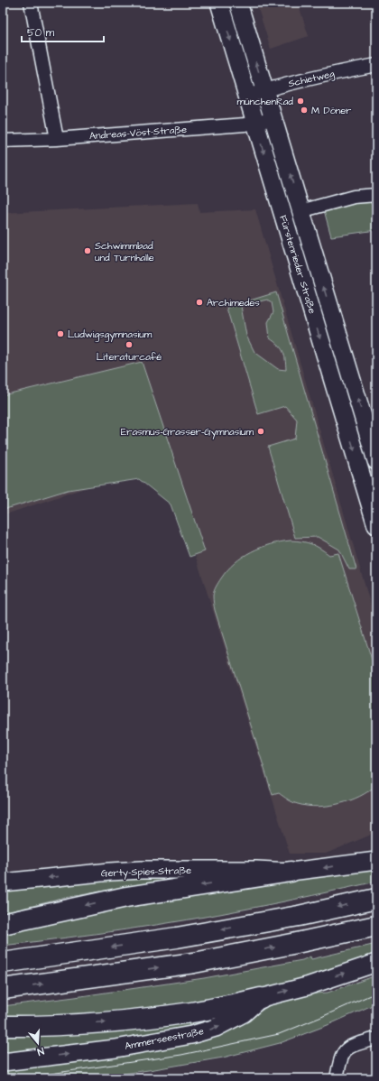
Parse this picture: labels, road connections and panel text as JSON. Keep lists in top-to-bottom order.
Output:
{
  "streets": {
    "main road": ["Fürstenrieder Straße", "Gerty-Spies-Straße", "Ammerseestraße"],
    "street": ["Schietweg", "Andreas-Vöst-Straße"]
  },
  "crossings": [
    ["Schietweg", "Fürstenrieder Straße"],
    ["Andreas-Vöst-Straße", "Fürstenrieder Straße"]
  ],
  "one_way": ["Gerty-Spies-Straße", "Ammerseestraße"],
  "places": [
    "münchenRad",
    "M Döner",
    "Schwimmbad und Turnhalle",
    "Archimedes",
    "Ludwigsgymnasium",
    "Literaturcafé",
    "Erasmus-Grasser-Gymnasium"
  ],
  "scale_bar": "50 m",
  "north": "bottom"
}
